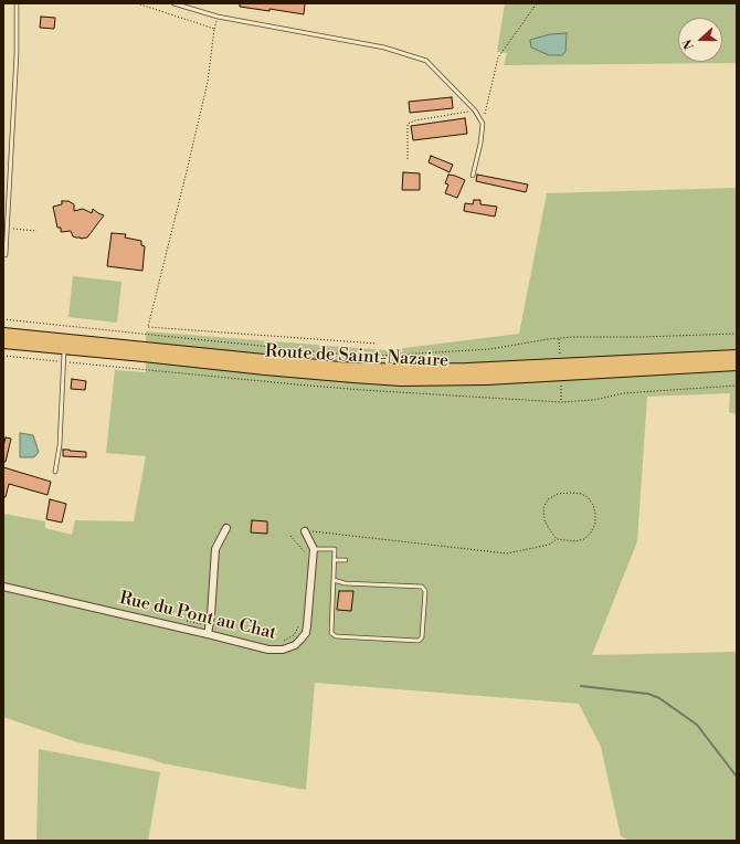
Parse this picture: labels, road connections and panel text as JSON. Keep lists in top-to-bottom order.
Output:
{
  "streets": {
    "main road": ["Route de Saint-Nazaire"],
    "street": ["Rue du Pont au Chat"]
  },
  "north": "left"
}
